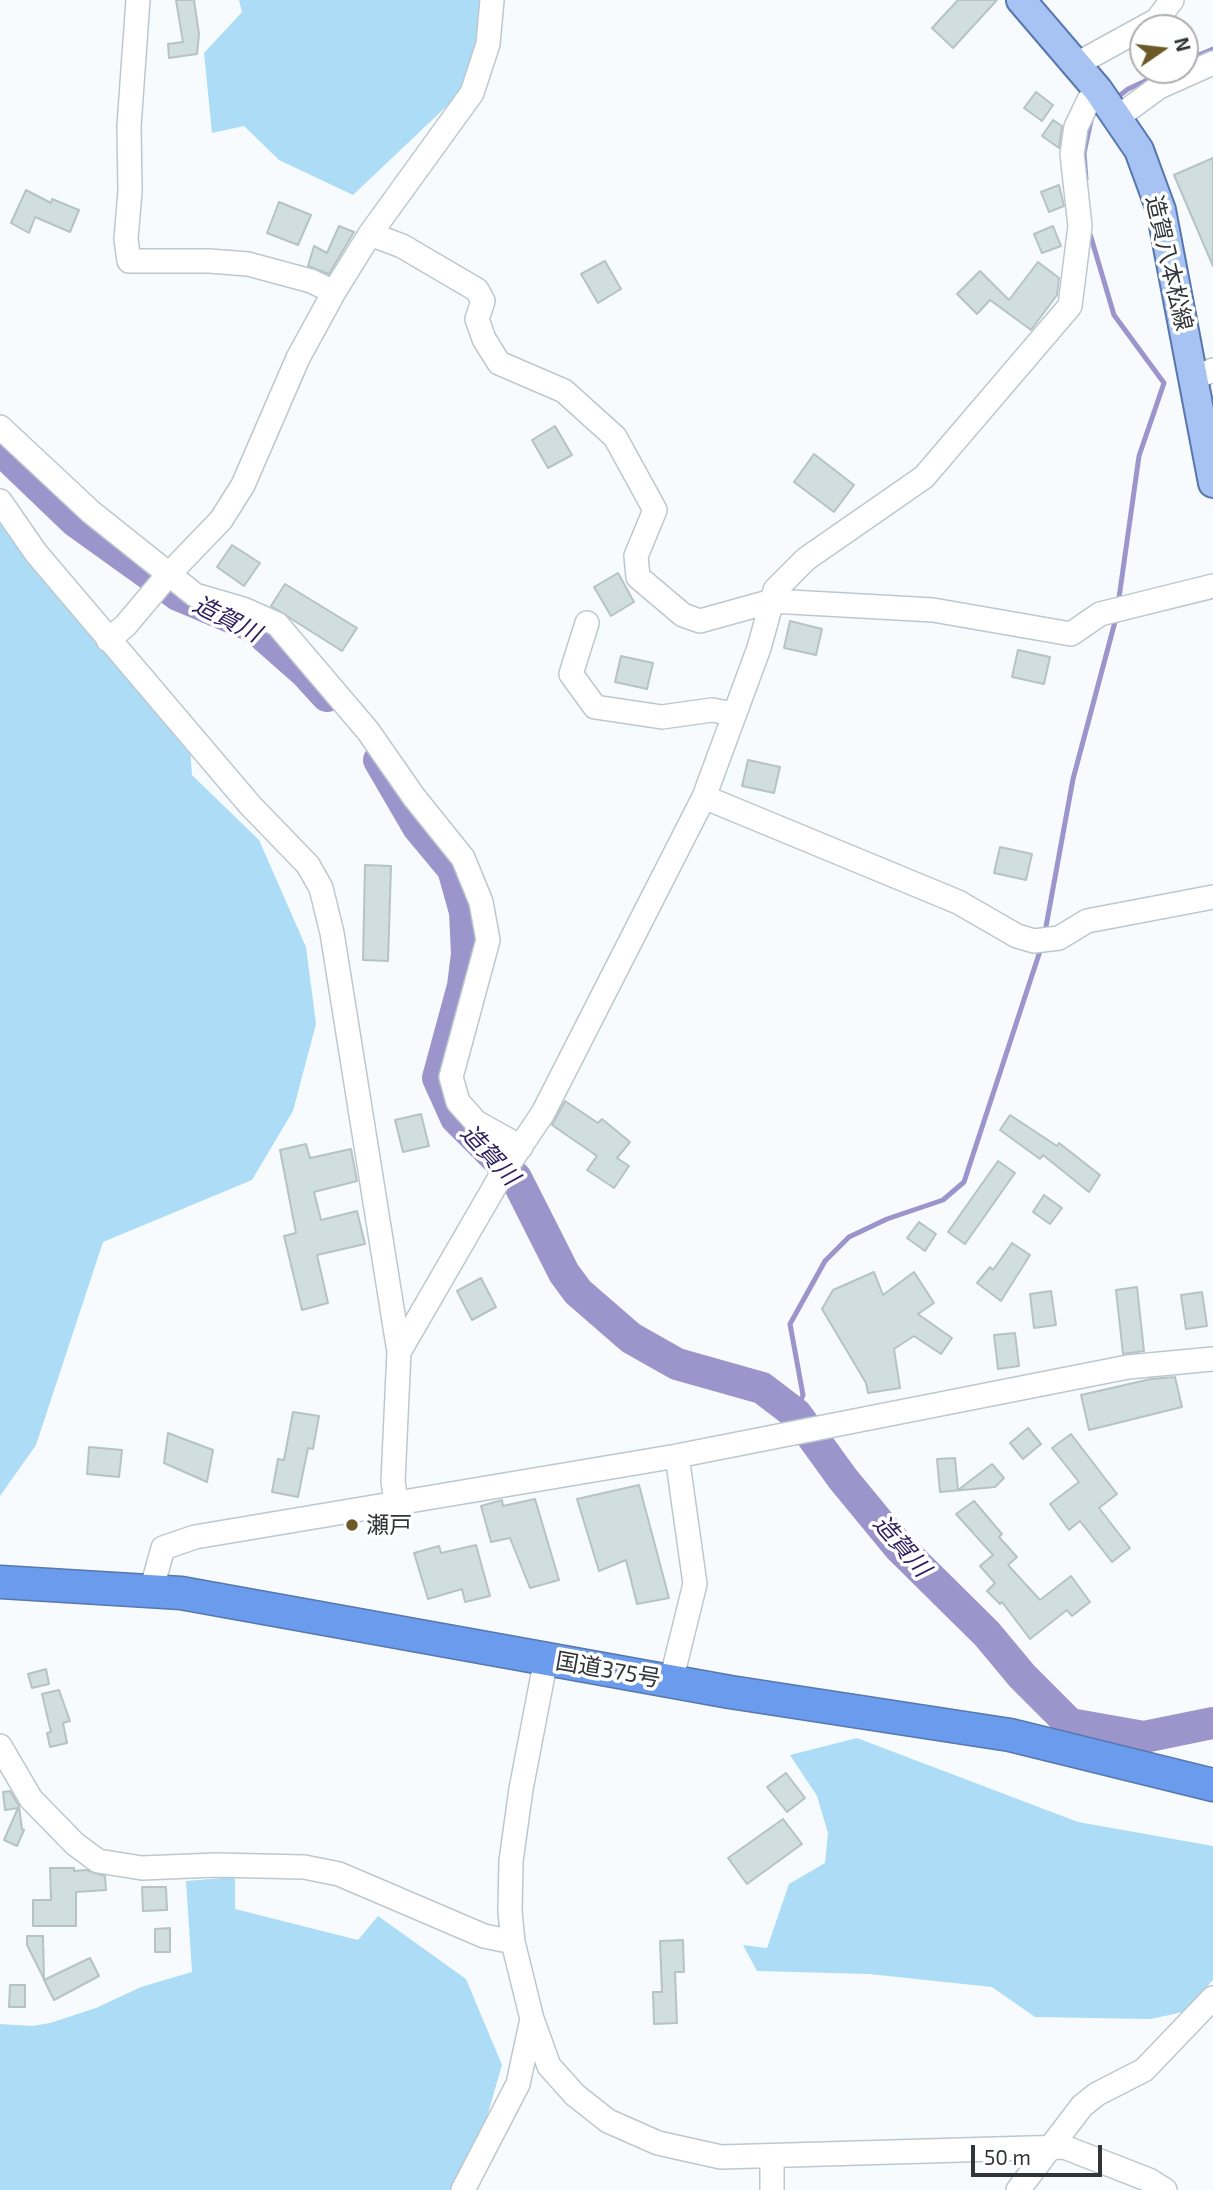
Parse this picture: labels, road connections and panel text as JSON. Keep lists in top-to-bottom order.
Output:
{
  "streets": {
    "highway": ["国道375号"],
    "main road": ["造賀八本松線"]
  },
  "water": ["造賀川"],
  "places": ["瀬戸"],
  "scale_bar": "50 m",
  "north": "right"
}
